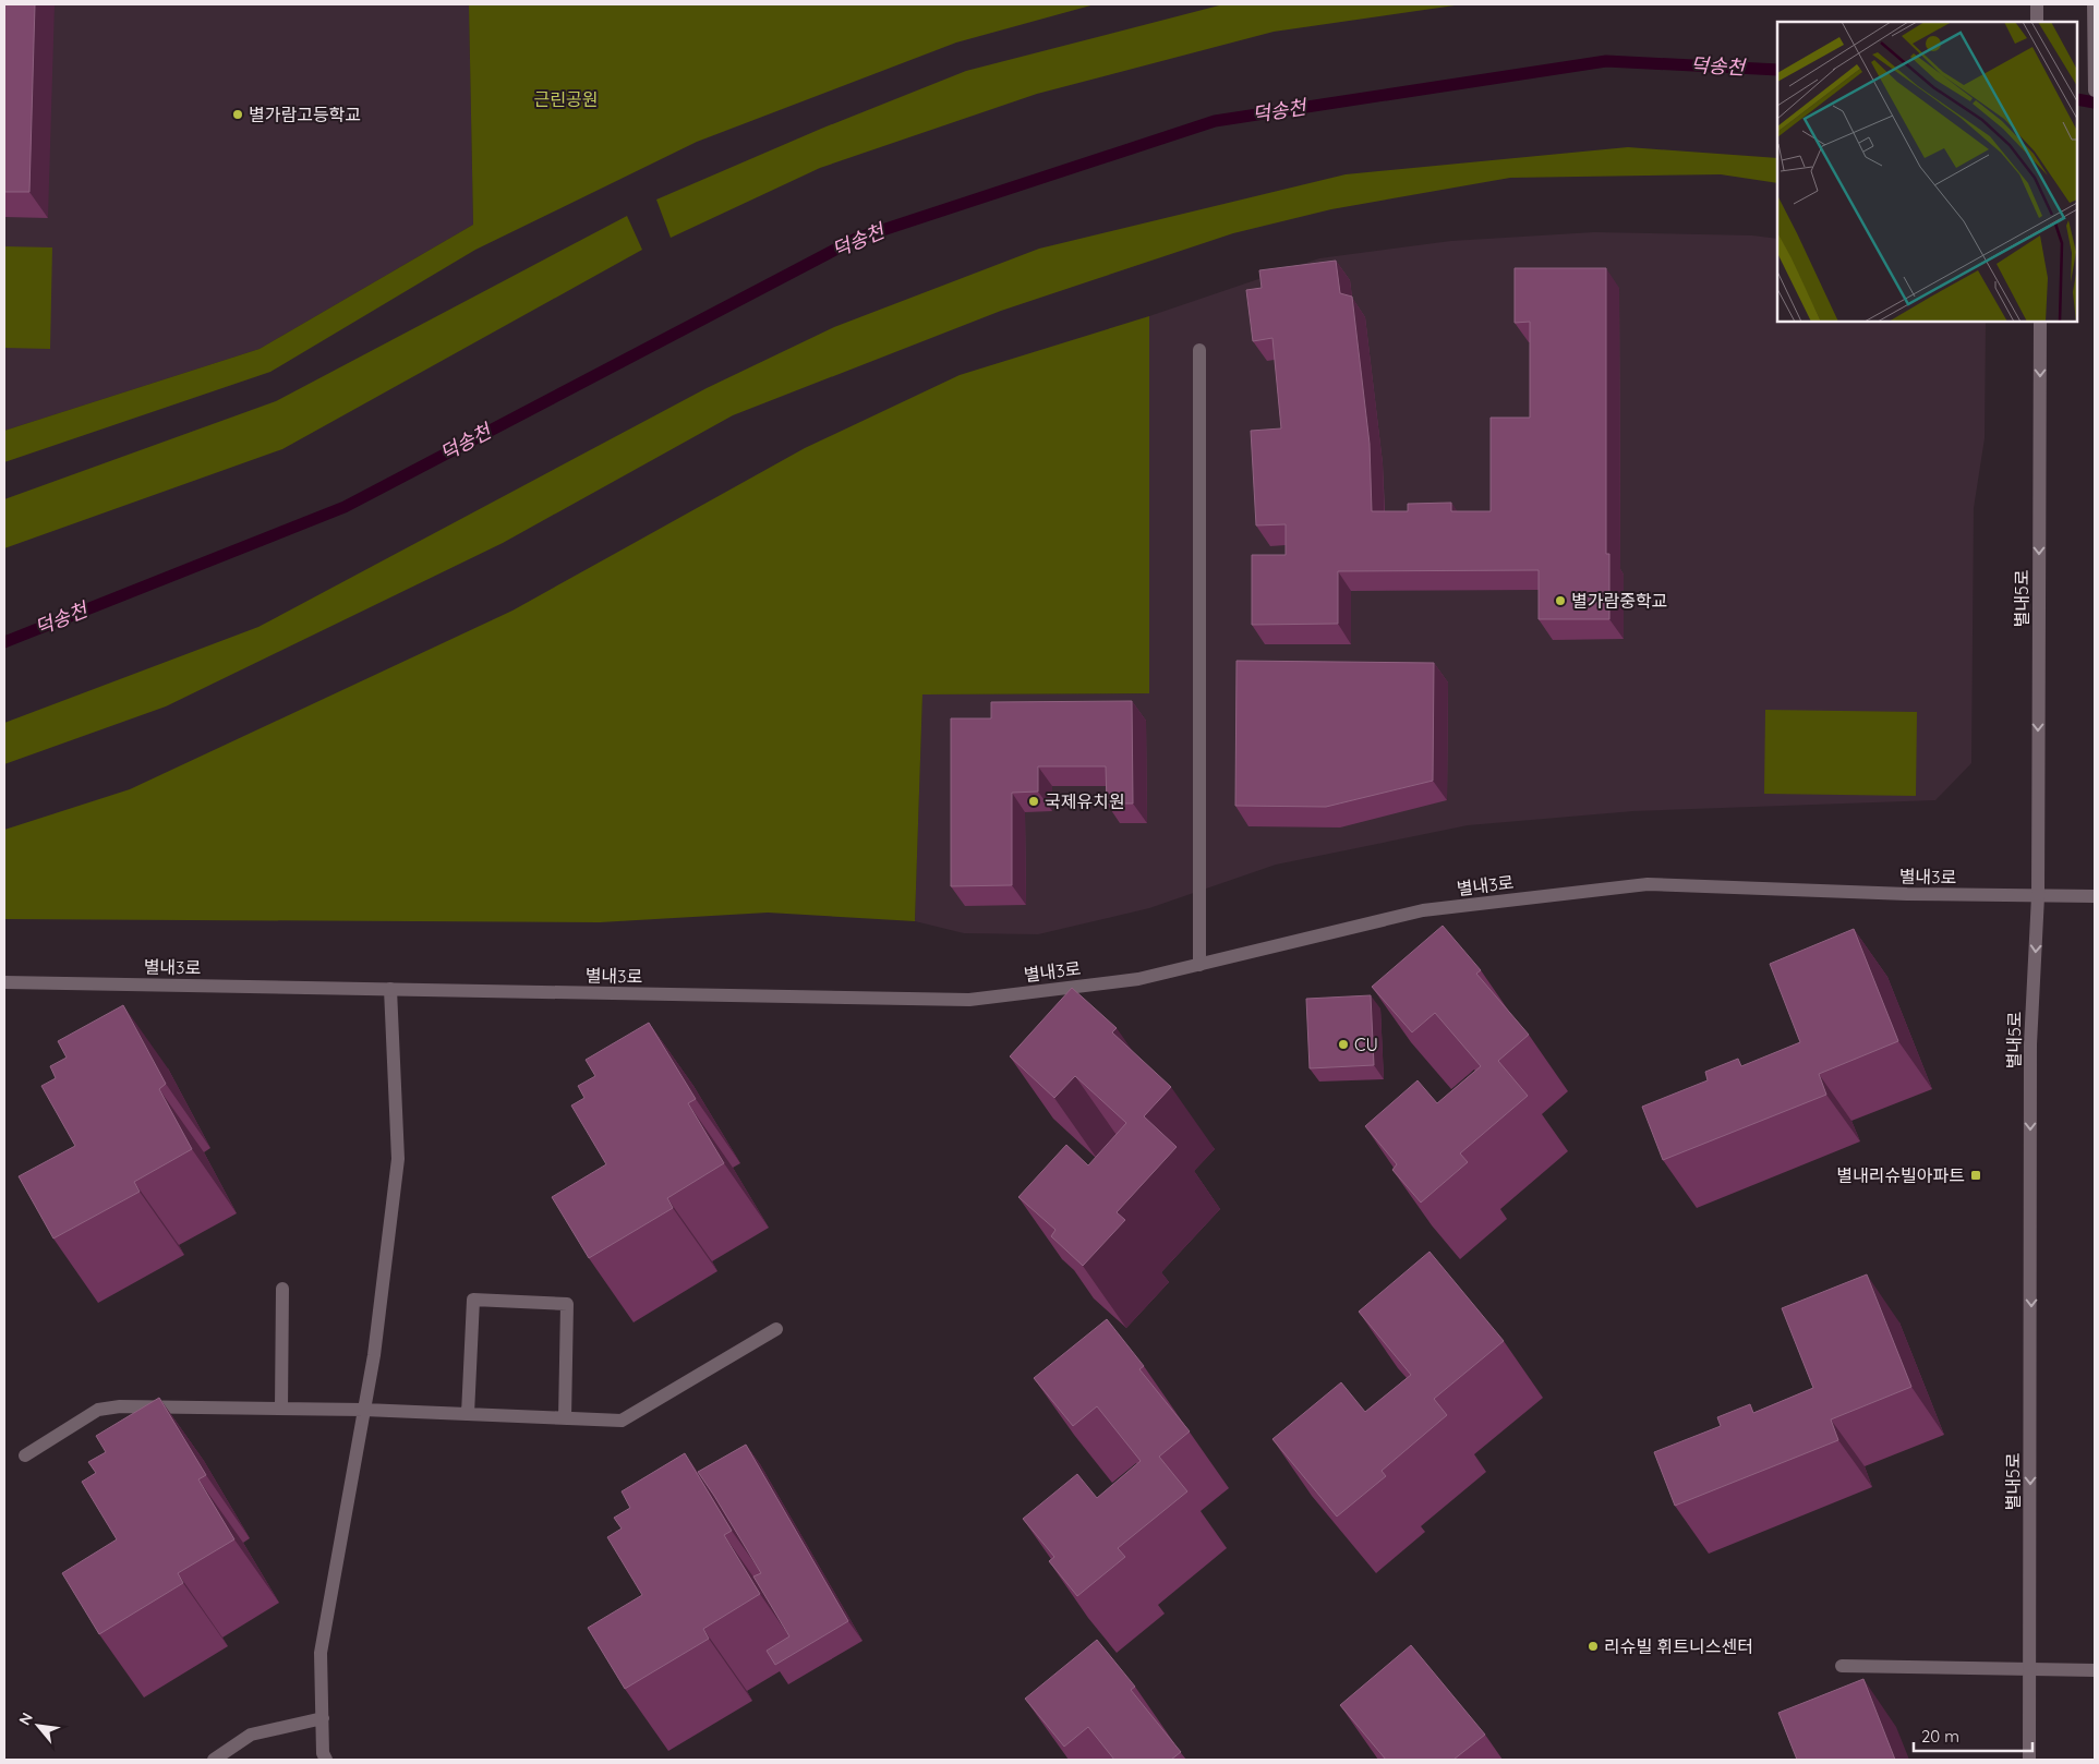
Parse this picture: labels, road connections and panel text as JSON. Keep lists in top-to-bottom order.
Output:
{
  "streets": {
    "street": ["별내5로", "별내3로"]
  },
  "crossings": [
    ["별내5로", "별내3로"]
  ],
  "one_way": ["별내5로"],
  "water": ["덕송천"],
  "parks": ["근린공원"],
  "places": {
    "other": [
      "별가람고등학교",
      "별가람중학교",
      "국제유치원",
      "CU",
      "리슈빌 휘트니스센터"
    ],
    "transit": ["별내리슈빌아파트"]
  },
  "scale_bar": "20 m",
  "north": "top left"
}
